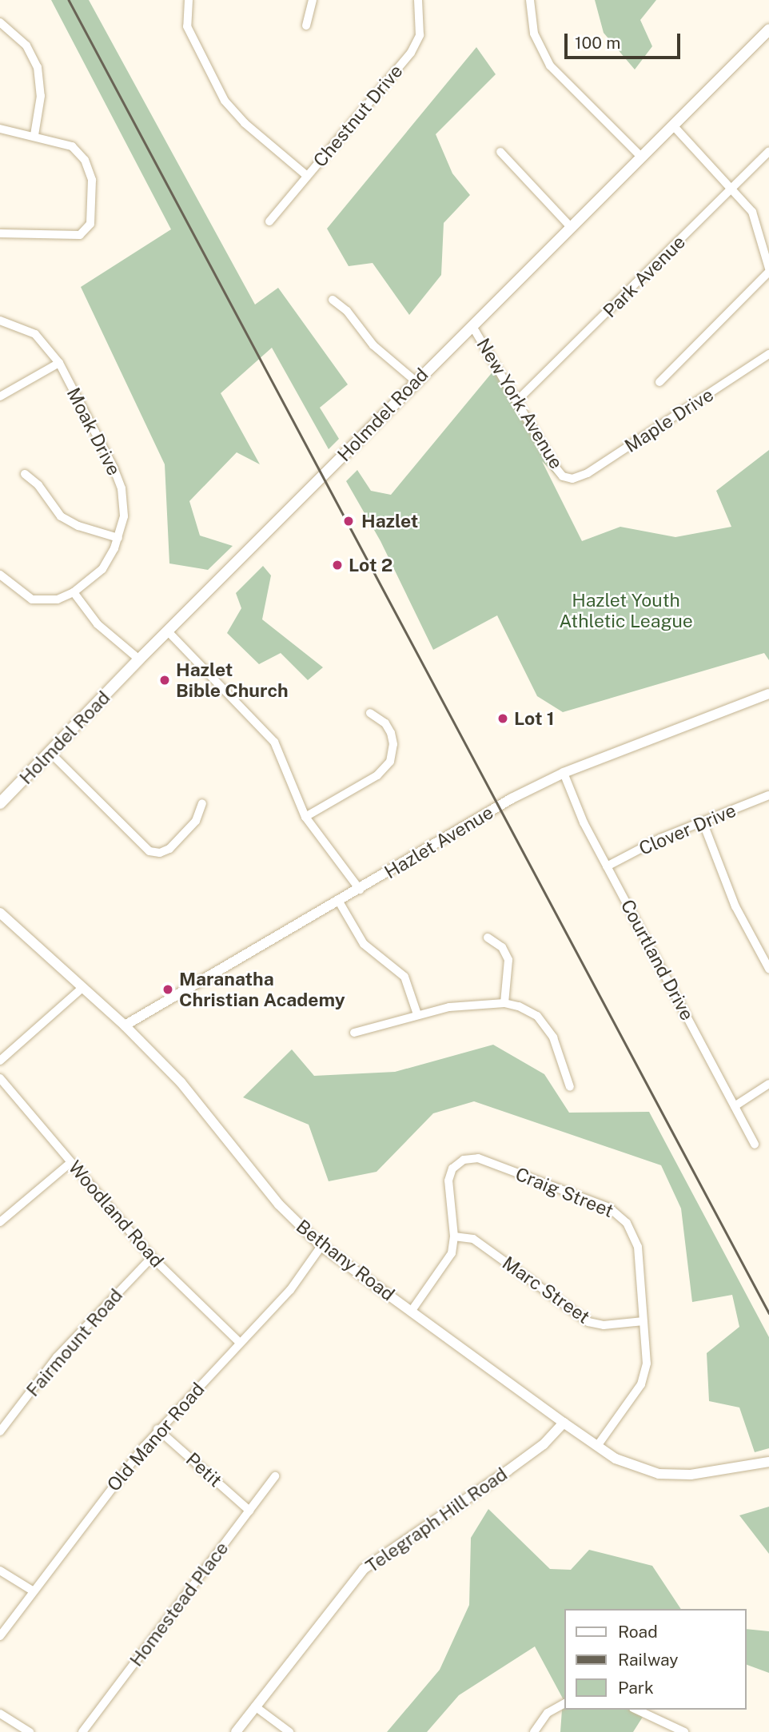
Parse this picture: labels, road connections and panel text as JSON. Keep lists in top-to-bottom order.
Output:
{
  "streets": {
    "main road": ["Holmdel Road"],
    "street": [
      "Chestnut Drive",
      "Park Avenue",
      "New York Avenue",
      "Maple Drive",
      "Moak Drive",
      "Clover Drive",
      "Hazlet Avenue",
      "Courtland Drive",
      "Craig Street",
      "Woodland Road",
      "Bethany Road",
      "Marc Street",
      "Fairmount Road",
      "Old Manor Road",
      "Petit",
      "Telegraph Hill Road",
      "Homestead Place"
    ]
  },
  "crossings": [
    ["Park Avenue", "New York Avenue"],
    ["New York Avenue", "Holmdel Road"],
    ["New York Avenue", "Maple Drive"],
    ["Clover Drive", "Courtland Drive"],
    ["Hazlet Avenue", "Courtland Drive"],
    ["Hazlet Avenue", "Bethany Road"],
    ["Craig Street", "Bethany Road"],
    ["Craig Street", "Marc Street"],
    ["Woodland Road", "Fairmount Road"],
    ["Woodland Road", "Old Manor Road"],
    ["Bethany Road", "Old Manor Road"],
    ["Bethany Road", "Telegraph Hill Road"],
    ["Old Manor Road", "Petit"],
    ["Petit", "Homestead Place"]
  ],
  "parks": ["Hazlet Youth Athletic League"],
  "places": [
    "Hazlet",
    "Lot 2",
    "Hazlet Bible Church",
    "Lot 1",
    "Maranatha Christian Academy"
  ],
  "legend": ["Road", "Railway", "Park"],
  "scale_bar": "100 m"
}
